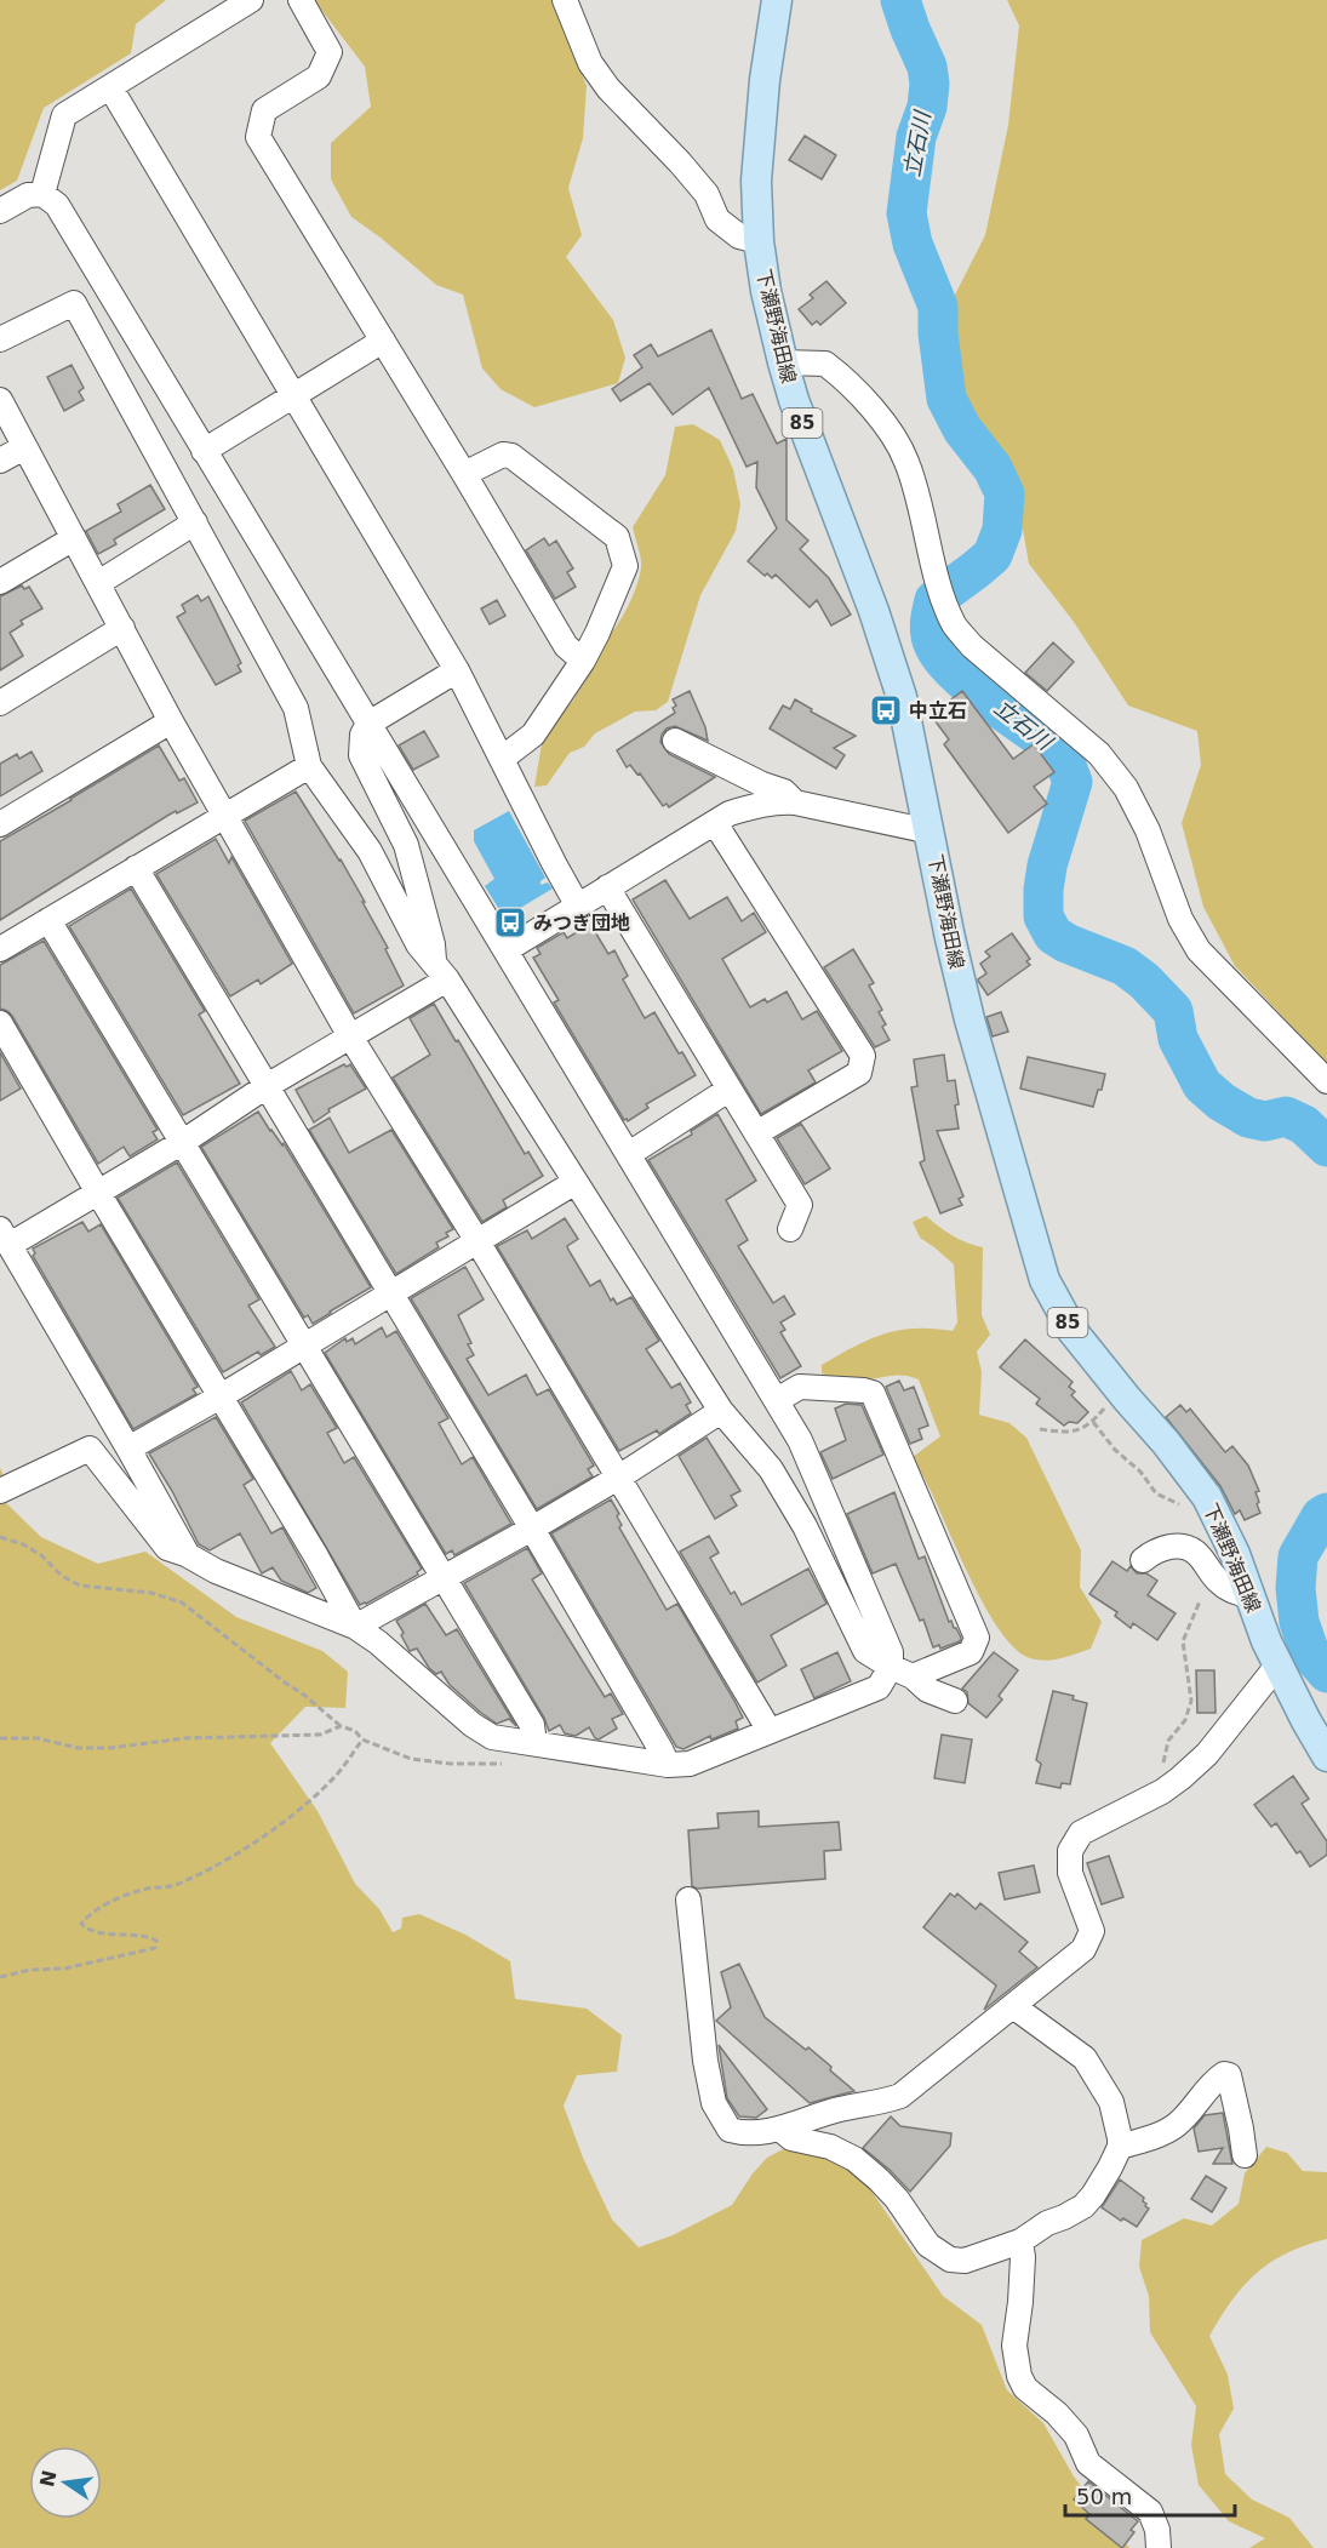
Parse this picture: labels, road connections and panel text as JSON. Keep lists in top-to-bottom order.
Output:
{
  "streets": {
    "main road": ["下瀬野海田線", "85"]
  },
  "water": ["立石川"],
  "places": {
    "bus stop": ["中立石", "みつぎ団地"]
  },
  "scale_bar": "50 m",
  "north": "left"
}
